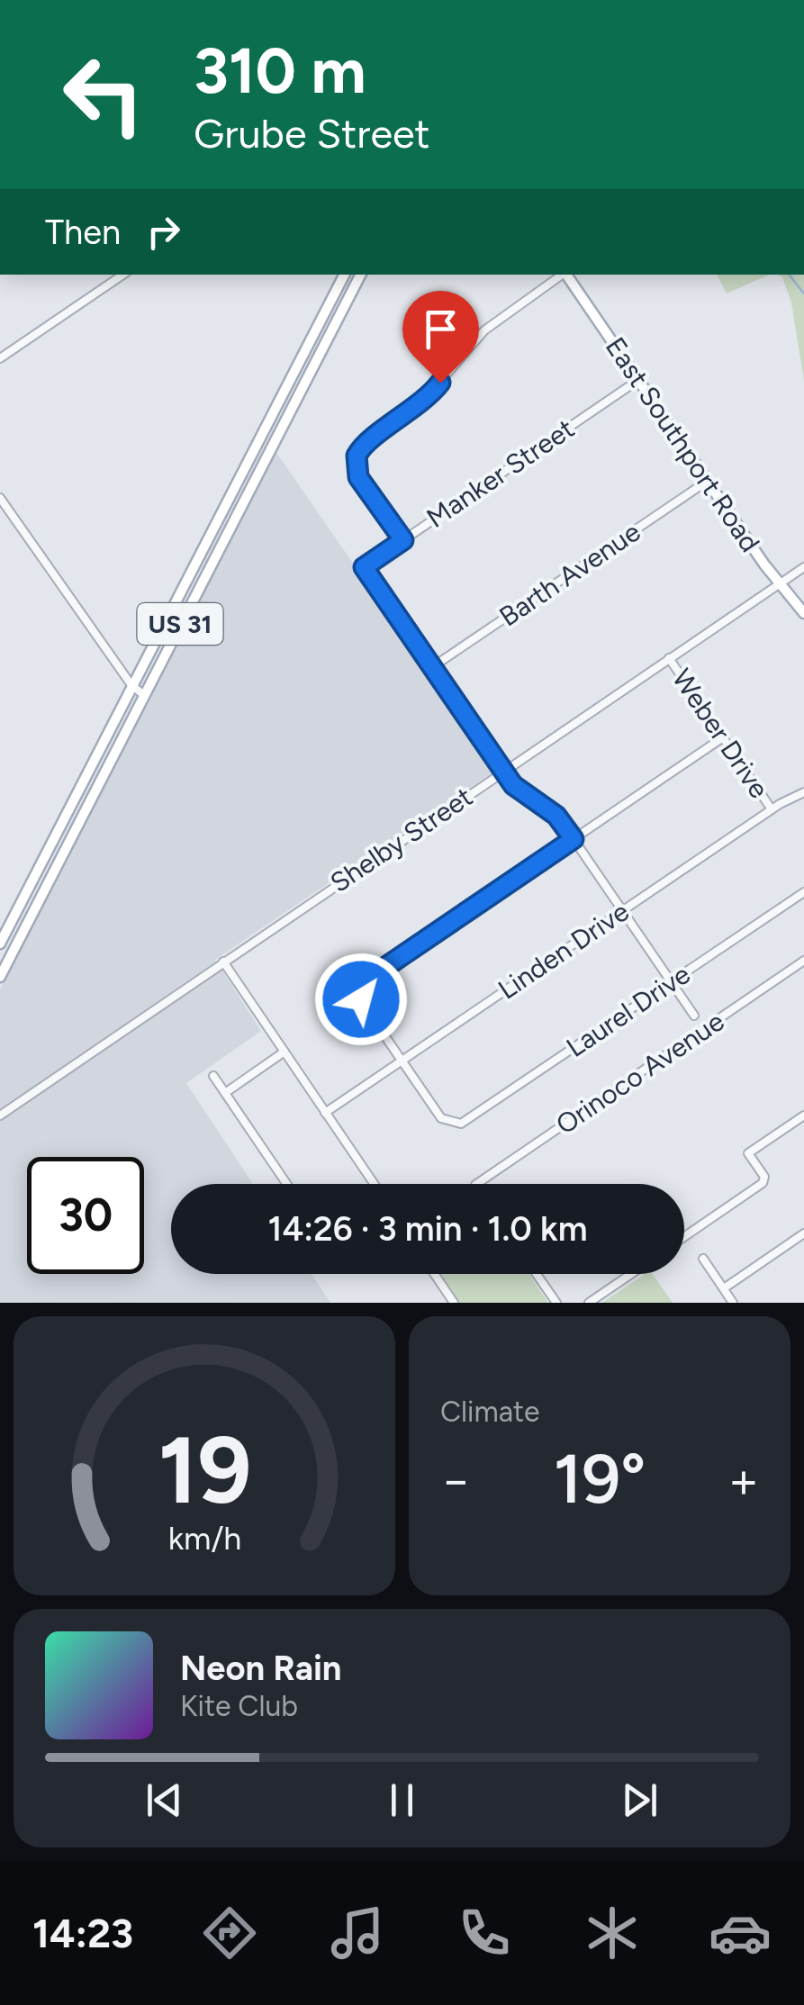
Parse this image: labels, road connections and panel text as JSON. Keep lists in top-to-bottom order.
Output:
{
  "streets": {
    "main road": ["East Southport Road", "US 31"],
    "street": [
      "Manker Street",
      "Barth Avenue",
      "Weber Drive",
      "Shelby Street",
      "Linden Drive",
      "Laurel Drive",
      "Orinoco Avenue"
    ]
  },
  "crossings": [
    ["East Southport Road", "Manker Street"],
    ["East Southport Road", "Barth Avenue"],
    ["East Southport Road", "Shelby Street"],
    ["Manker Street", "Barth Avenue"],
    ["Weber Drive", "Shelby Street"],
    ["Weber Drive", "Linden Drive"],
    ["Linden Drive", "Laurel Drive"]
  ],
  "page": {
    "turn": ["310 m", "Grube Street"],
    "then": "Then",
    "limit": "30",
    "trip": "14:26 · 3 min · 1.0 km",
    "tile": "Climate",
    "heat": ["−", "19°", "+"],
    "song": ["Neon Rain", "Kite Club"],
    "tabs": "14:23",
    "gauge": ["19", "km/h"]
  }
}
